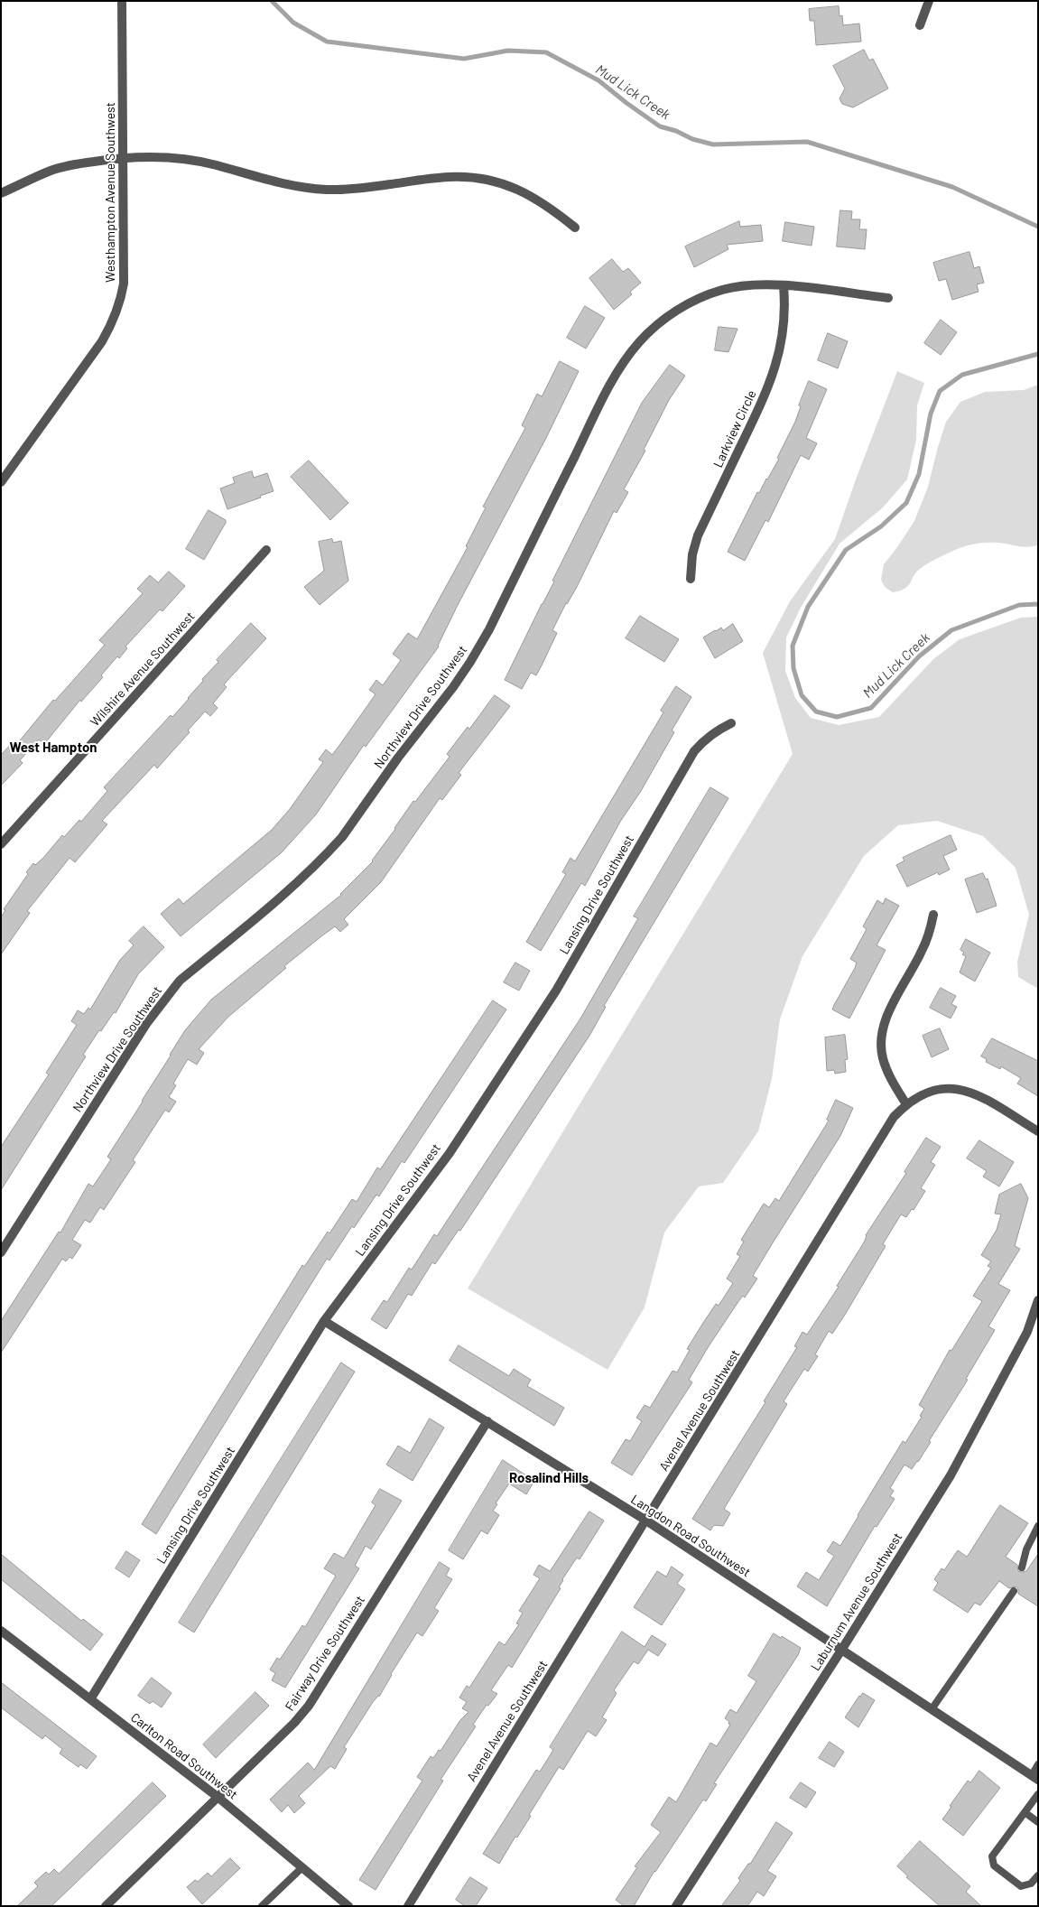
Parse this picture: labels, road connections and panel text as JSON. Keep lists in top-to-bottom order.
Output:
{
  "streets": {
    "street": [
      "Westhampton Avenue Southwest",
      "Larkview Circle",
      "Wilshire Avenue Southwest",
      "Northview Drive Southwest",
      "Lansing Drive Southwest",
      "Avenel Avenue Southwest",
      "Langdon Road Southwest",
      "Laburnum Avenue Southwest",
      "Fairway Drive Southwest",
      "Carlton Road Southwest"
    ]
  },
  "crossings": [
    ["Larkview Circle", "Northview Drive Southwest"],
    ["Lansing Drive Southwest", "Langdon Road Southwest"],
    ["Lansing Drive Southwest", "Carlton Road Southwest"],
    ["Avenel Avenue Southwest", "Langdon Road Southwest"],
    ["Langdon Road Southwest", "Laburnum Avenue Southwest"],
    ["Langdon Road Southwest", "Fairway Drive Southwest"],
    ["Fairway Drive Southwest", "Carlton Road Southwest"]
  ],
  "districts": ["West Hampton", "Rosalind Hills"],
  "water": ["Mud Lick Creek"]
}
